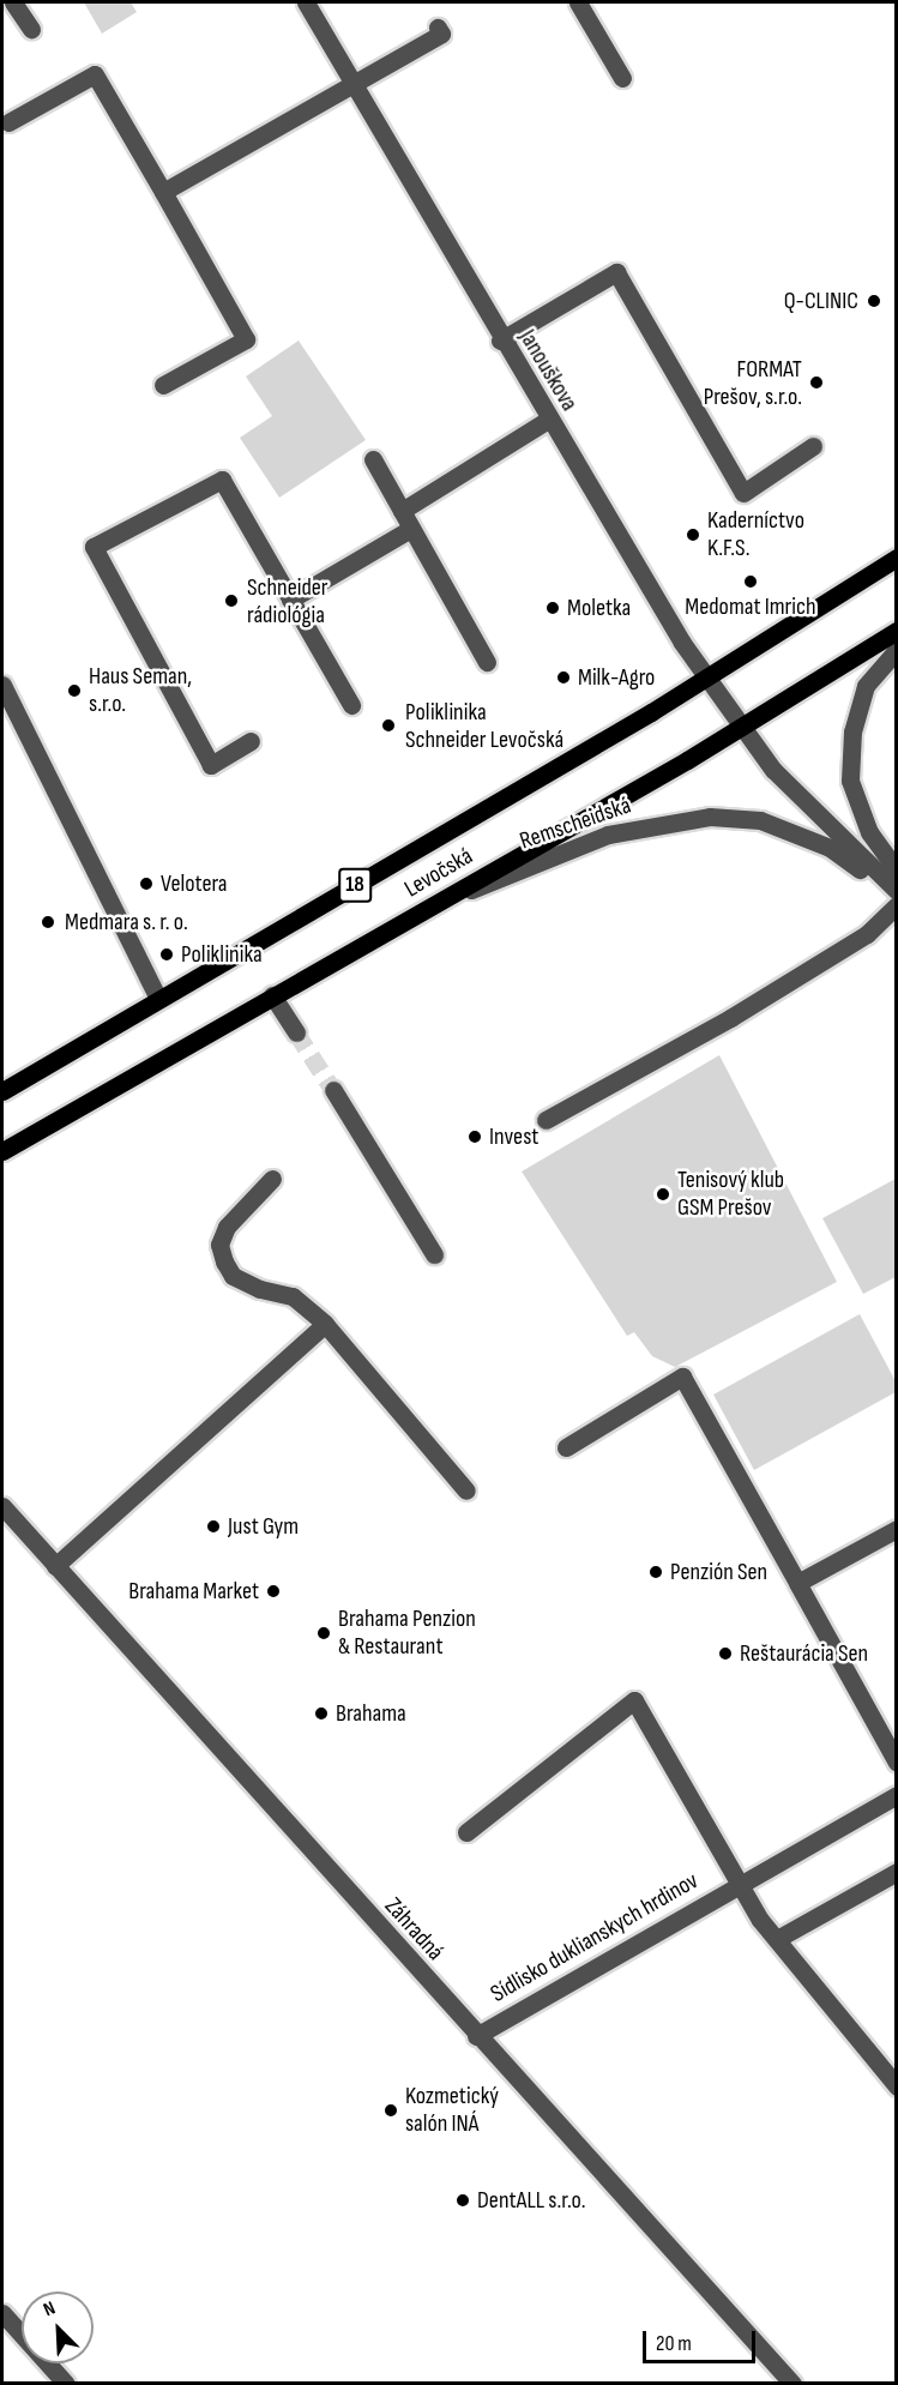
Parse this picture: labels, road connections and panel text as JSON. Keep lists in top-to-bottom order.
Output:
{
  "streets": {
    "main road": ["Levočská", "18"],
    "street": [
      "Janouškova",
      "Remscheidská",
      "Záhradná",
      "Sídlisko duklianskych hrdinov"
    ]
  },
  "crossings": [
    ["Janouškova", "Levočská"],
    ["Remscheidská", "Levočská"],
    ["Záhradná", "Sídlisko duklianskych hrdinov"]
  ],
  "places": [
    "Q-CLINIC",
    "FORMAT Prešov, s.r.o.",
    "Kaderníctvo K.F.S.",
    "Medomat Imrich",
    "Schneider rádiológia",
    "Moletka",
    "Milk-Agro",
    "Haus Seman, s.r.o.",
    "Poliklinika Schneider Levočská",
    "Velotera",
    "Medmara s. r. o.",
    "Poliklinika",
    "Invest",
    "Tenisový klub GSM Prešov",
    "Just Gym",
    "Penzión Sen",
    "Brahama Market",
    "Brahama Penzion & Restaurant",
    "Reštaurácia Sen",
    "Brahama",
    "Kozmetický salón INÁ",
    "DentALL s.r.o."
  ],
  "scale_bar": "20 m",
  "north": "top left"
}
